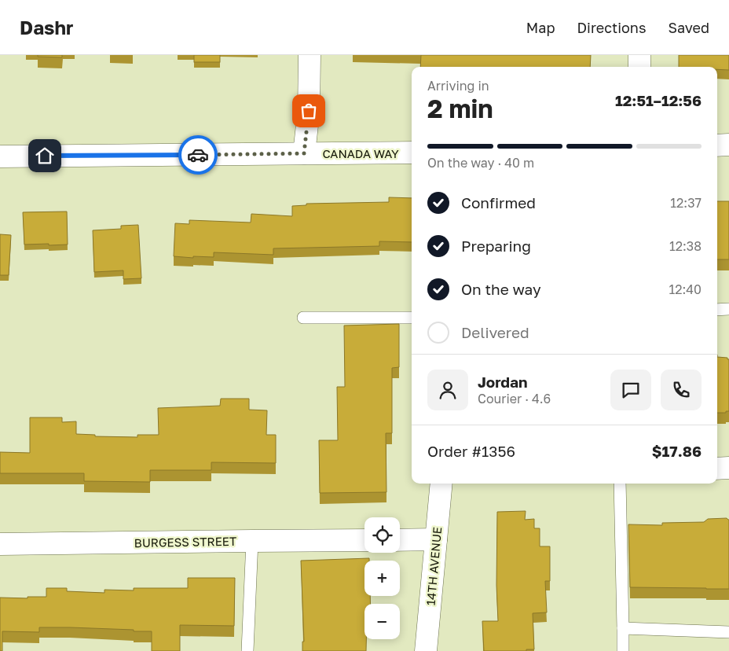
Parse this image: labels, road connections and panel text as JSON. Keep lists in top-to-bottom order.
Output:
{
  "streets": {
    "street": ["CANADA WAY", "BURGESS STREET", "14TH AVENUE"]
  },
  "page": {
    "header": "Dashr",
    "nav": ["Map", "Directions", "Saved"],
    "heading": ["2 min", "Arriving in", "12:51–12:56"],
    "panel": [
      "Jordan",
      "Courier · 4.6",
      "Order #1356",
      "$17.86"
    ],
    "bar": "On the way · 40 m",
    "list": [
      ["Confirmed", "12:37"],
      ["Preparing", "12:38"],
      ["On the way", "12:40"],
      "Delivered"
    ],
    "map_buttons": ["+", "−"]
  }
}
